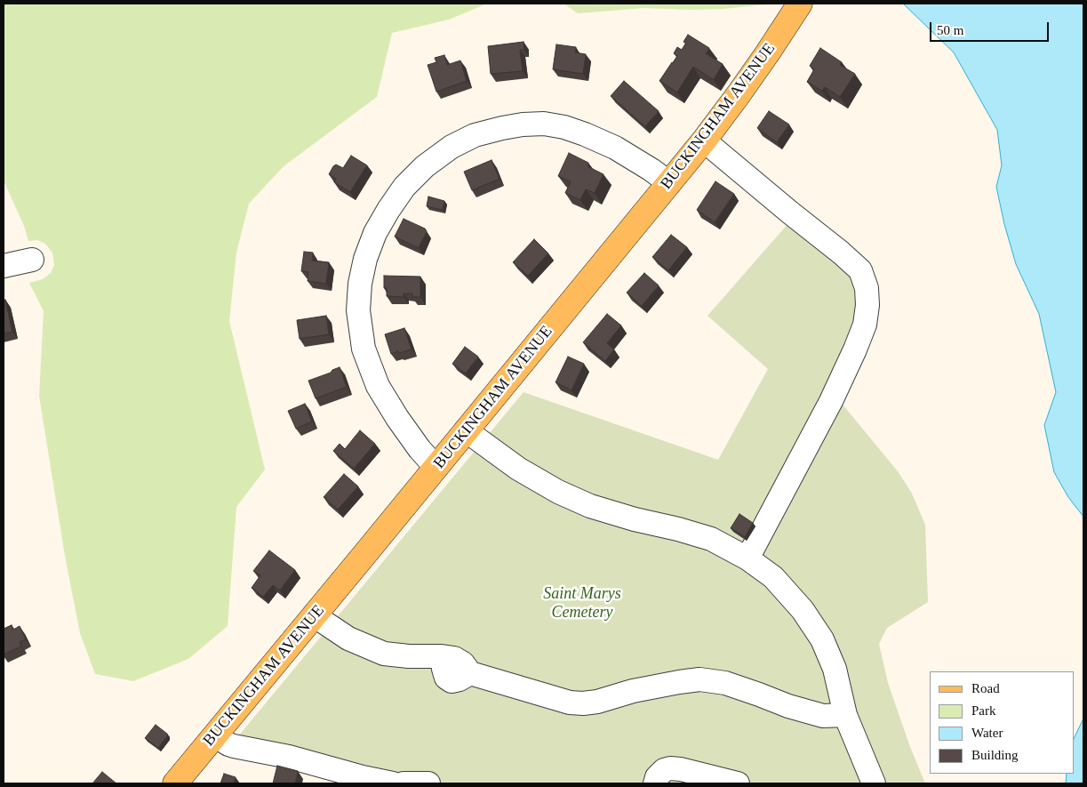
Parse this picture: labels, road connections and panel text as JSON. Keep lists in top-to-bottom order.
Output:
{
  "streets": {
    "main road": ["BUCKINGHAM AVENUE"]
  },
  "parks": ["Saint Marys Cemetery"],
  "legend": [
    "Road",
    "Park",
    "Water",
    "Building"
  ],
  "scale_bar": "50 m"
}
